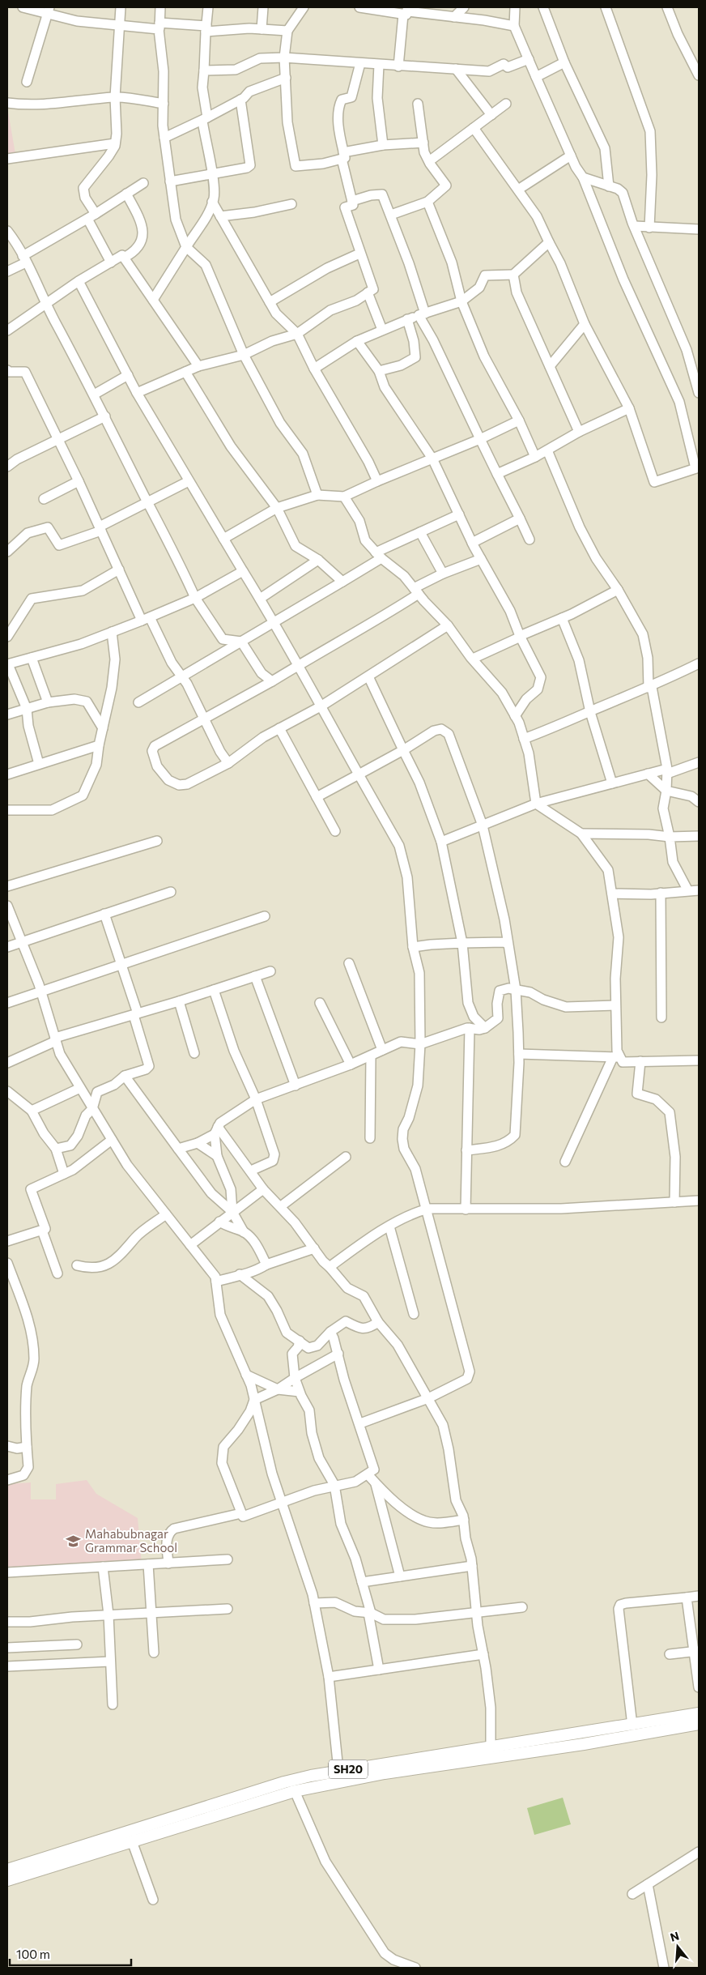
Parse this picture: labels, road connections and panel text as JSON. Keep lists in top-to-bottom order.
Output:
{
  "streets": {
    "main road": ["SH20"]
  },
  "places": {
    "school or university": ["Mahabubnagar Grammar School"]
  },
  "scale_bar": "100 m",
  "north": "top"
}
